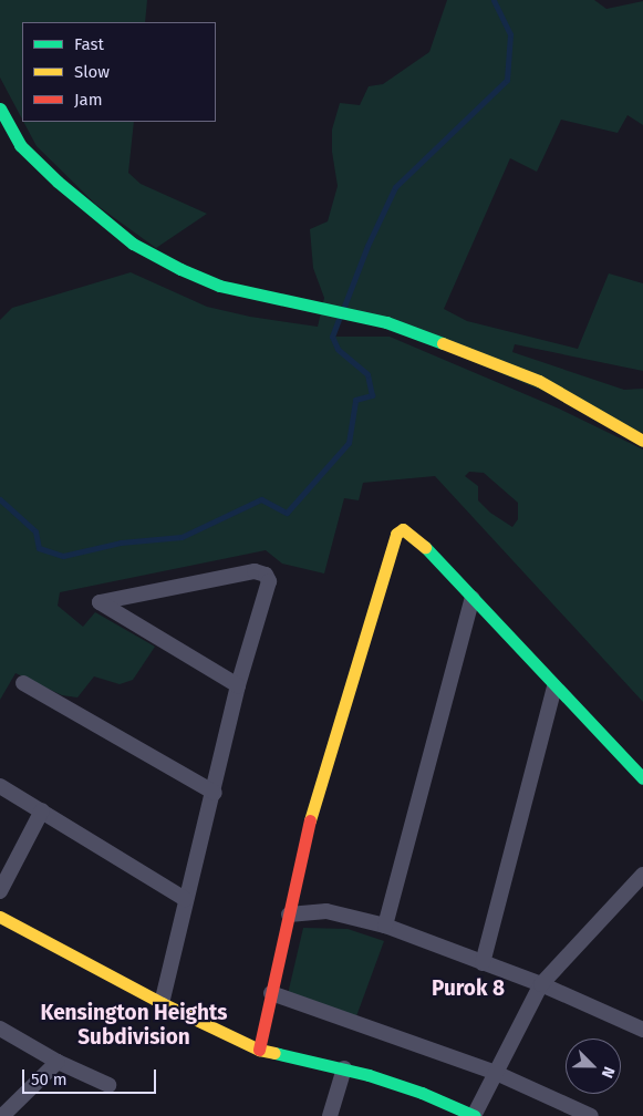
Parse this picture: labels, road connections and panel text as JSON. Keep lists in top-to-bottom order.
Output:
{
  "districts": ["Purok 8", "Kensington Heights Subdivision"],
  "legend": ["Fast", "Slow", "Jam"],
  "scale_bar": "50 m",
  "north": "bottom right"
}
